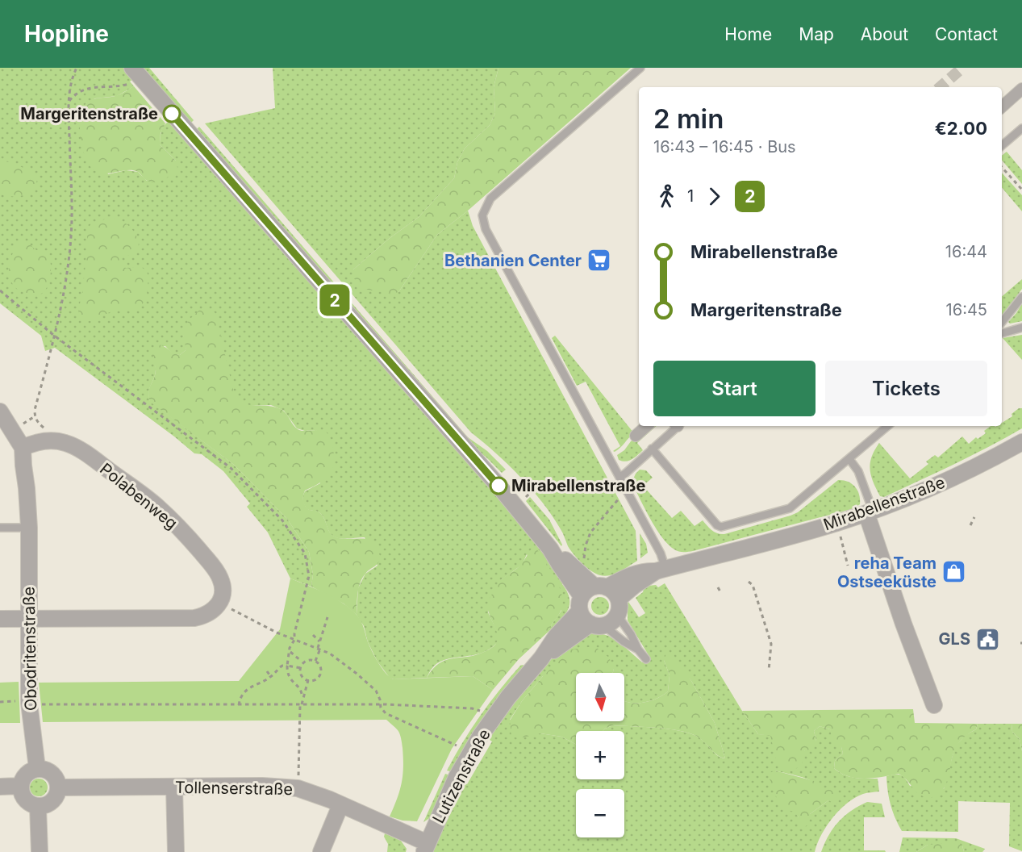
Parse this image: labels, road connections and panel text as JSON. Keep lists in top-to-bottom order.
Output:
{
  "streets": {
    "street": [
      "Polabenweg",
      "Mirabellenstraße",
      "Obodritenstraße",
      "Lutizenstraße",
      "Tollenserstraße"
    ]
  },
  "crossings": [
    ["Polabenweg", "Obodritenstraße"],
    ["Mirabellenstraße", "Lutizenstraße"],
    ["Obodritenstraße", "Tollenserstraße"],
    ["Lutizenstraße", "Tollenserstraße"]
  ],
  "places": {
    "other": ["Margeritenstraße", "Mirabellenstraße"],
    "supermarket": ["Bethanien Center"],
    "shop": ["reha Team Ostseeküste"],
    "public building": ["GLS"]
  },
  "lines": ["bus line 2"],
  "north": "bottom",
  "page": {
    "header": "Hopline",
    "nav": [
      "Home",
      "Map",
      "About",
      "Contact"
    ],
    "on_map": "2",
    "heading": ["2 min", "16:43 – 16:45 · Bus", "€2.00"],
    "legs": ["1", "2"],
    "list": [
      {
        "name": "Mirabellenstraße",
        "value": "16:44"
      },
      {
        "name": "Margeritenstraße",
        "value": "16:45"
      }
    ],
    "buttons": ["Start", "Tickets"],
    "map_buttons": ["+", "−"]
  }
}
